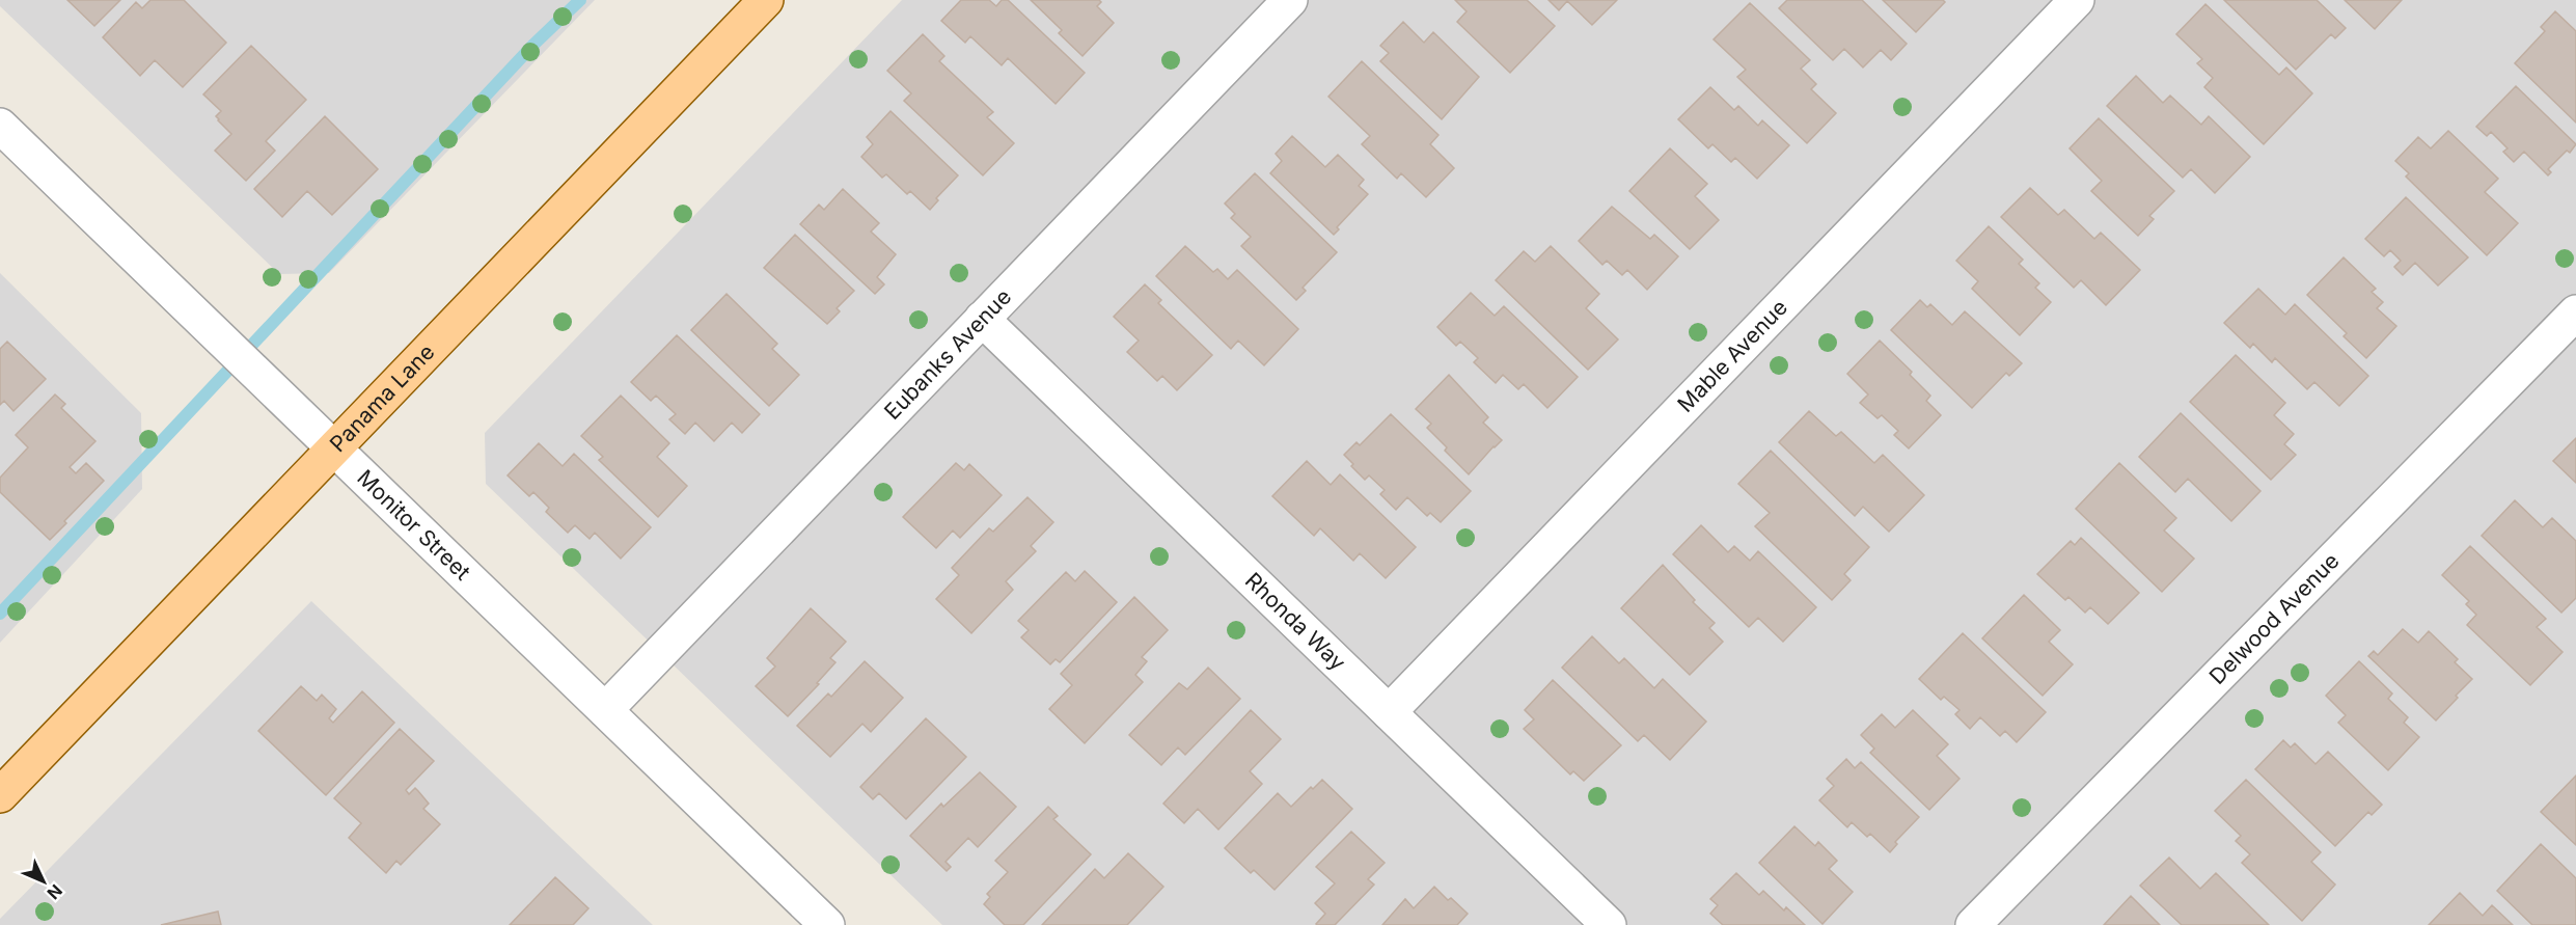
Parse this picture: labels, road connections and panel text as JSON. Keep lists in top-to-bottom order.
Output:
{
  "streets": {
    "main road": ["Panama Lane"],
    "street": [
      "Eubanks Avenue",
      "Mable Avenue",
      "Monitor Street",
      "Delwood Avenue",
      "Rhonda Way"
    ]
  },
  "crossings": [
    ["Eubanks Avenue", "Monitor Street"],
    ["Eubanks Avenue", "Rhonda Way"],
    ["Mable Avenue", "Rhonda Way"],
    ["Panama Lane", "Monitor Street"]
  ],
  "north": "bottom right"
}
